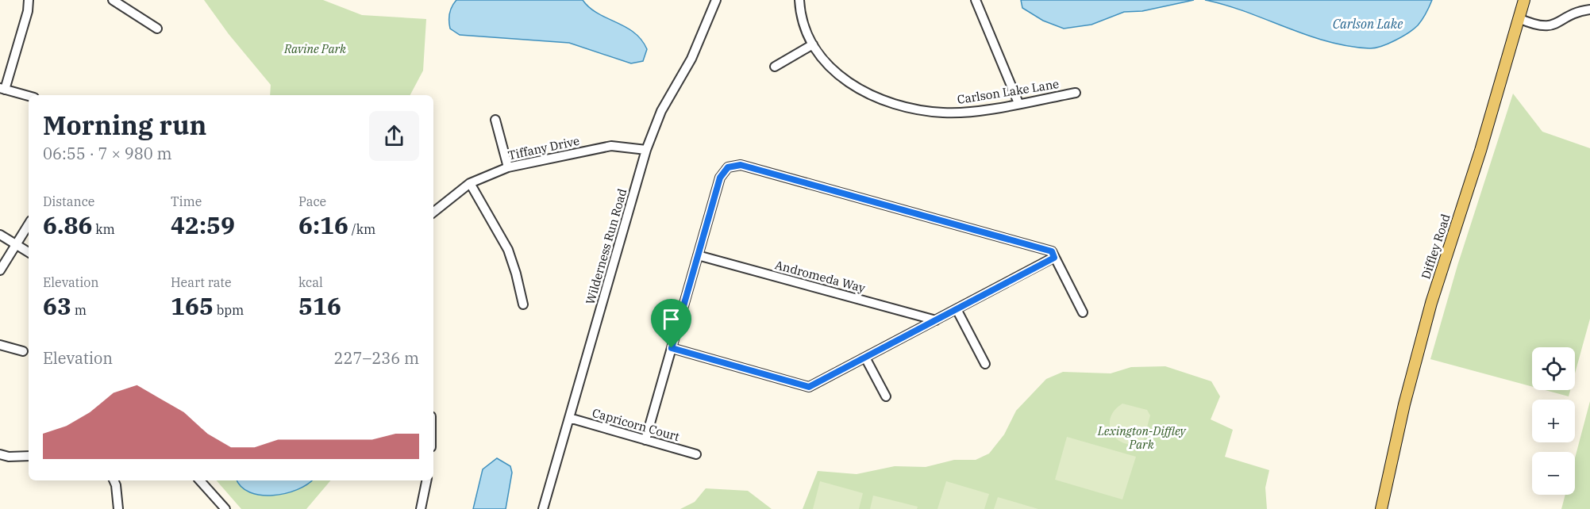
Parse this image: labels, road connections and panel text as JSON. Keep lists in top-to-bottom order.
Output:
{
  "streets": {
    "main road": ["Diffley Road"],
    "street": [
      "Carlson Lake Lane",
      "Tiffany Drive",
      "Wilderness Run Road",
      "Andromeda Way",
      "Capricorn Court"
    ]
  },
  "crossings": [
    ["Tiffany Drive", "Wilderness Run Road"],
    ["Wilderness Run Road", "Capricorn Court"]
  ],
  "water": ["Carlson Lake"],
  "parks": ["Ravine Park", "Lexington-Diffley Park"],
  "page": {
    "heading": ["Morning run", "06:55 · 7 × 980 m"],
    "stats": [
      ["Distance", "6.86 km"],
      ["Time", "42:59"],
      ["Pace", "6:16 /km"],
      ["Elevation", "63 m"],
      ["Heart rate", "165 bpm"],
      ["kcal", "516"]
    ],
    "chart": ["Elevation", "227–236 m"],
    "map_buttons": ["+", "−"]
  }
}
